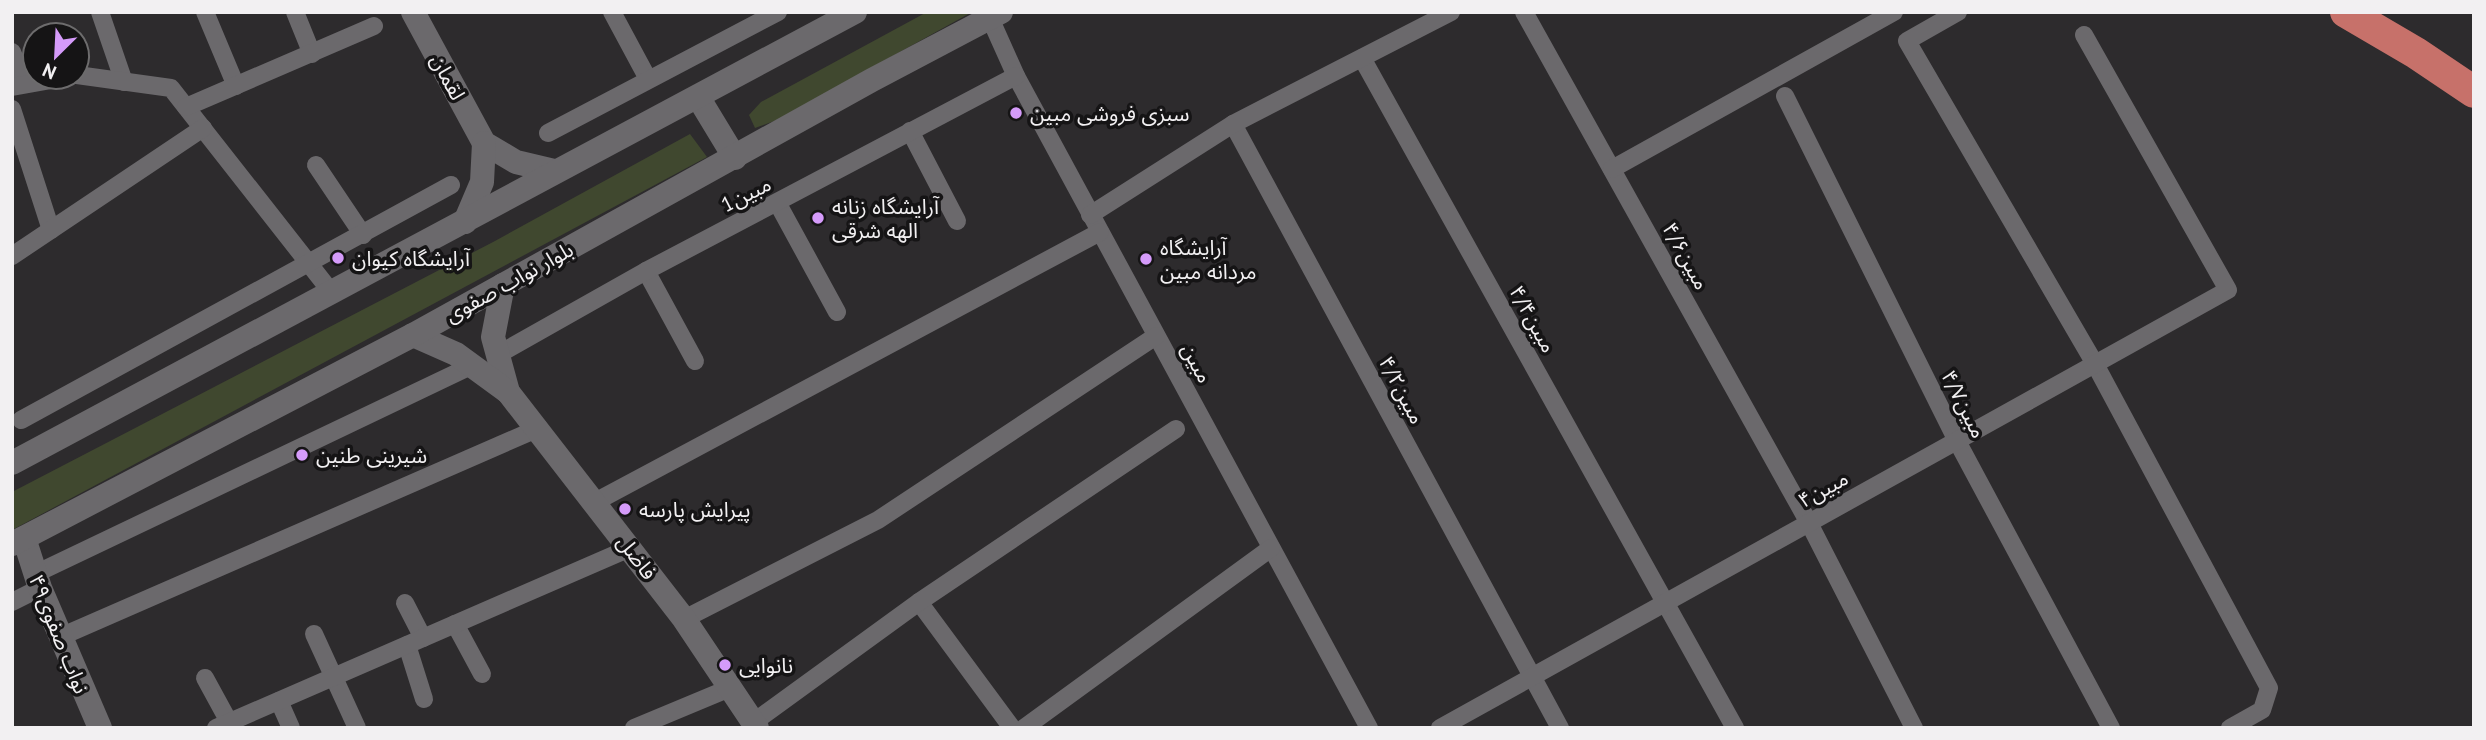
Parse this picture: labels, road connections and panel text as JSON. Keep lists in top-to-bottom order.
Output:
{
  "streets": {
    "main road": [
      "لقمان",
      "بلوار نواب صفوی",
      "فاضل",
      "۴۹نواب صفوی"
    ],
    "street": [
      "1مبین",
      "۴/۶مبین",
      "۴/۴مبین",
      "مبین",
      "۴/۲مبین",
      "۴/۷مبین",
      "۴مبین"
    ]
  },
  "crossings": [
    ["1مبین", "مبین"],
    ["1مبین", "فاضل"],
    ["۴/۶مبین", "۴مبین"],
    ["بلوار نواب صفوی", "مبین"],
    ["بلوار نواب صفوی", "فاضل"],
    ["بلوار نواب صفوی", "۴۹نواب صفوی"],
    ["۴/۴مبین", "۴مبین"],
    ["۴/۲مبین", "۴مبین"],
    ["۴/۷مبین", "۴مبین"]
  ],
  "places": [
    "سبزی فروشی مبین",
    "آرایشگاه زنانه الهه شرقی",
    "آرایشگاه کیوان",
    "آرایشگاه مردانه مبین",
    "شیرینی طنین",
    "پیرایش پارسه",
    "نانوایی"
  ],
  "north": "bottom left"
}
